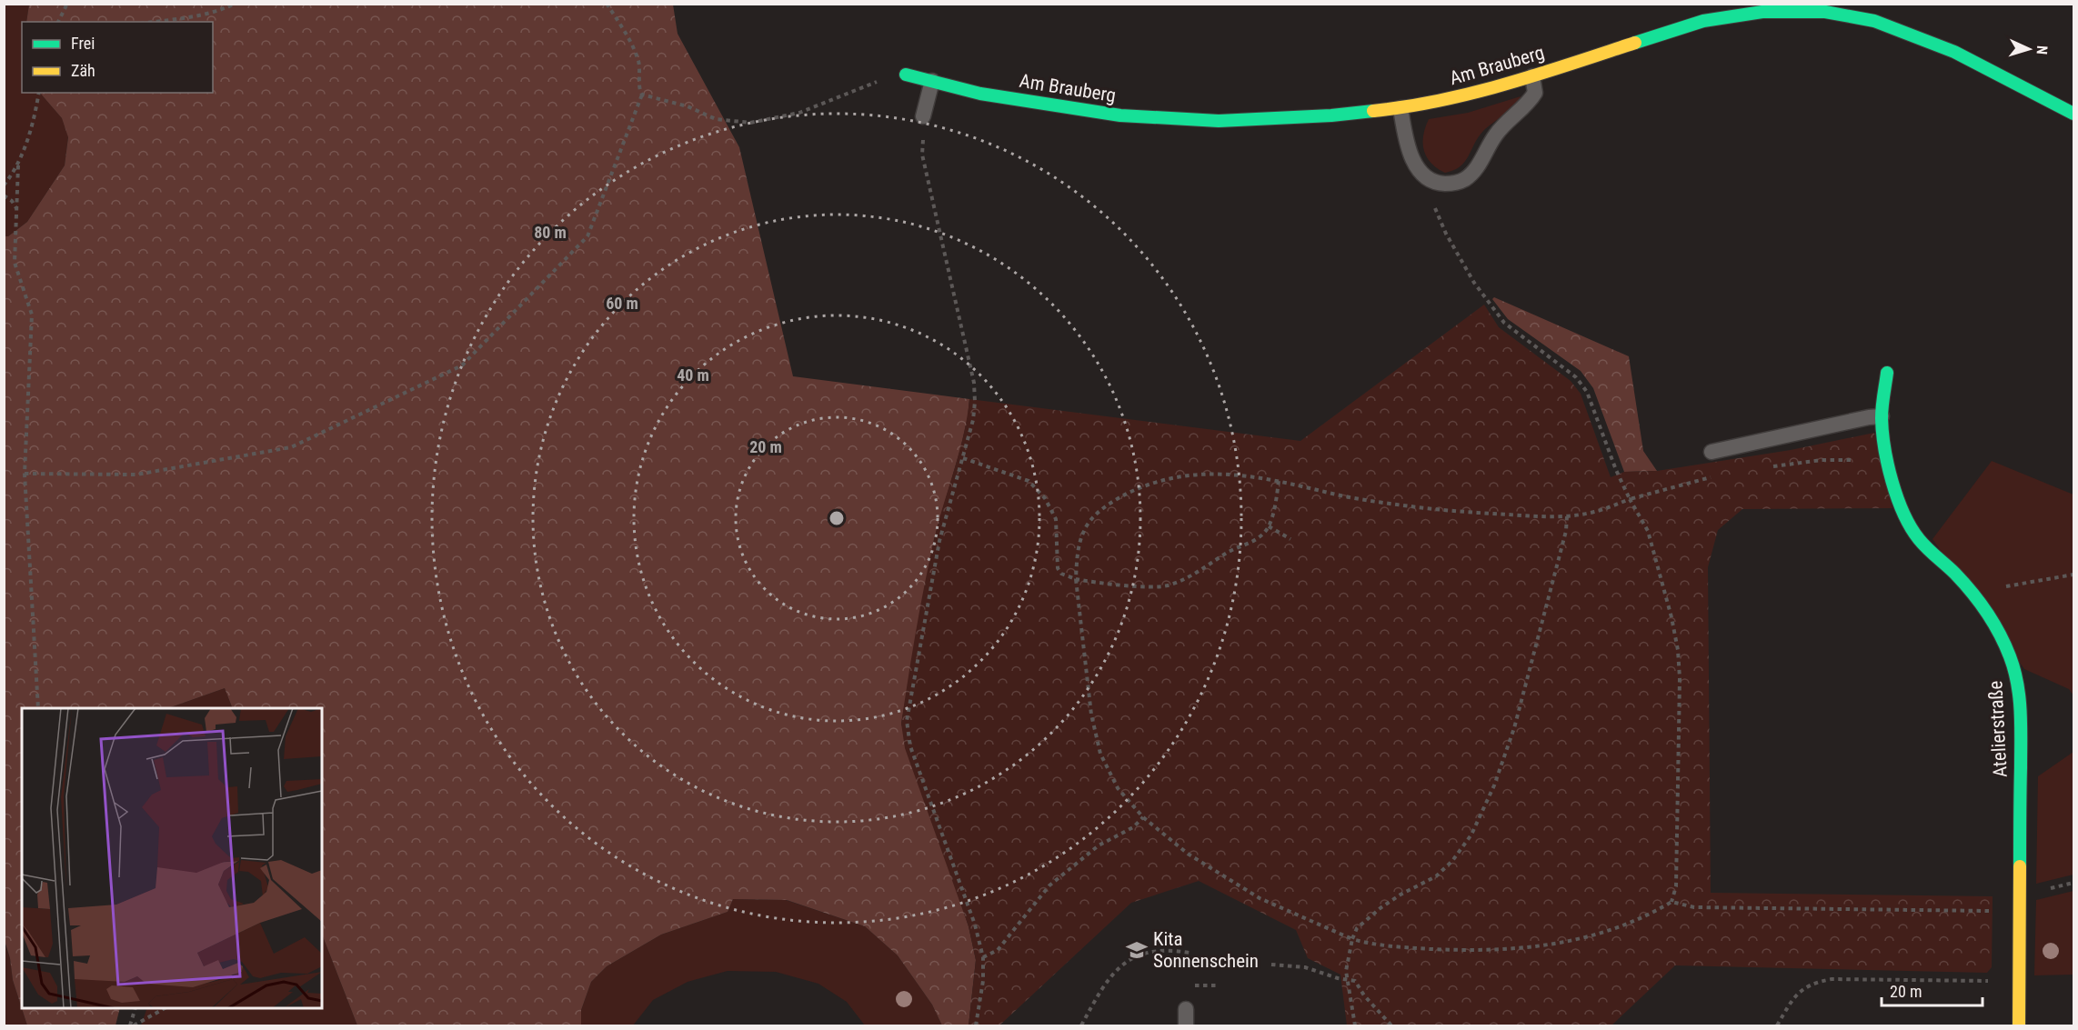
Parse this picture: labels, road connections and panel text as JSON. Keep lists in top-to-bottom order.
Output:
{
  "streets": {
    "street": ["Am Brauberg", "Atelierstraße"]
  },
  "places": {
    "school or university": ["Kita Sonnenschein"]
  },
  "legend": ["Frei", "Zäh"],
  "scale_bar": "20 m",
  "north": "right",
  "rings": [
    "80 m",
    "60 m",
    "40 m",
    "20 m"
  ]
}
